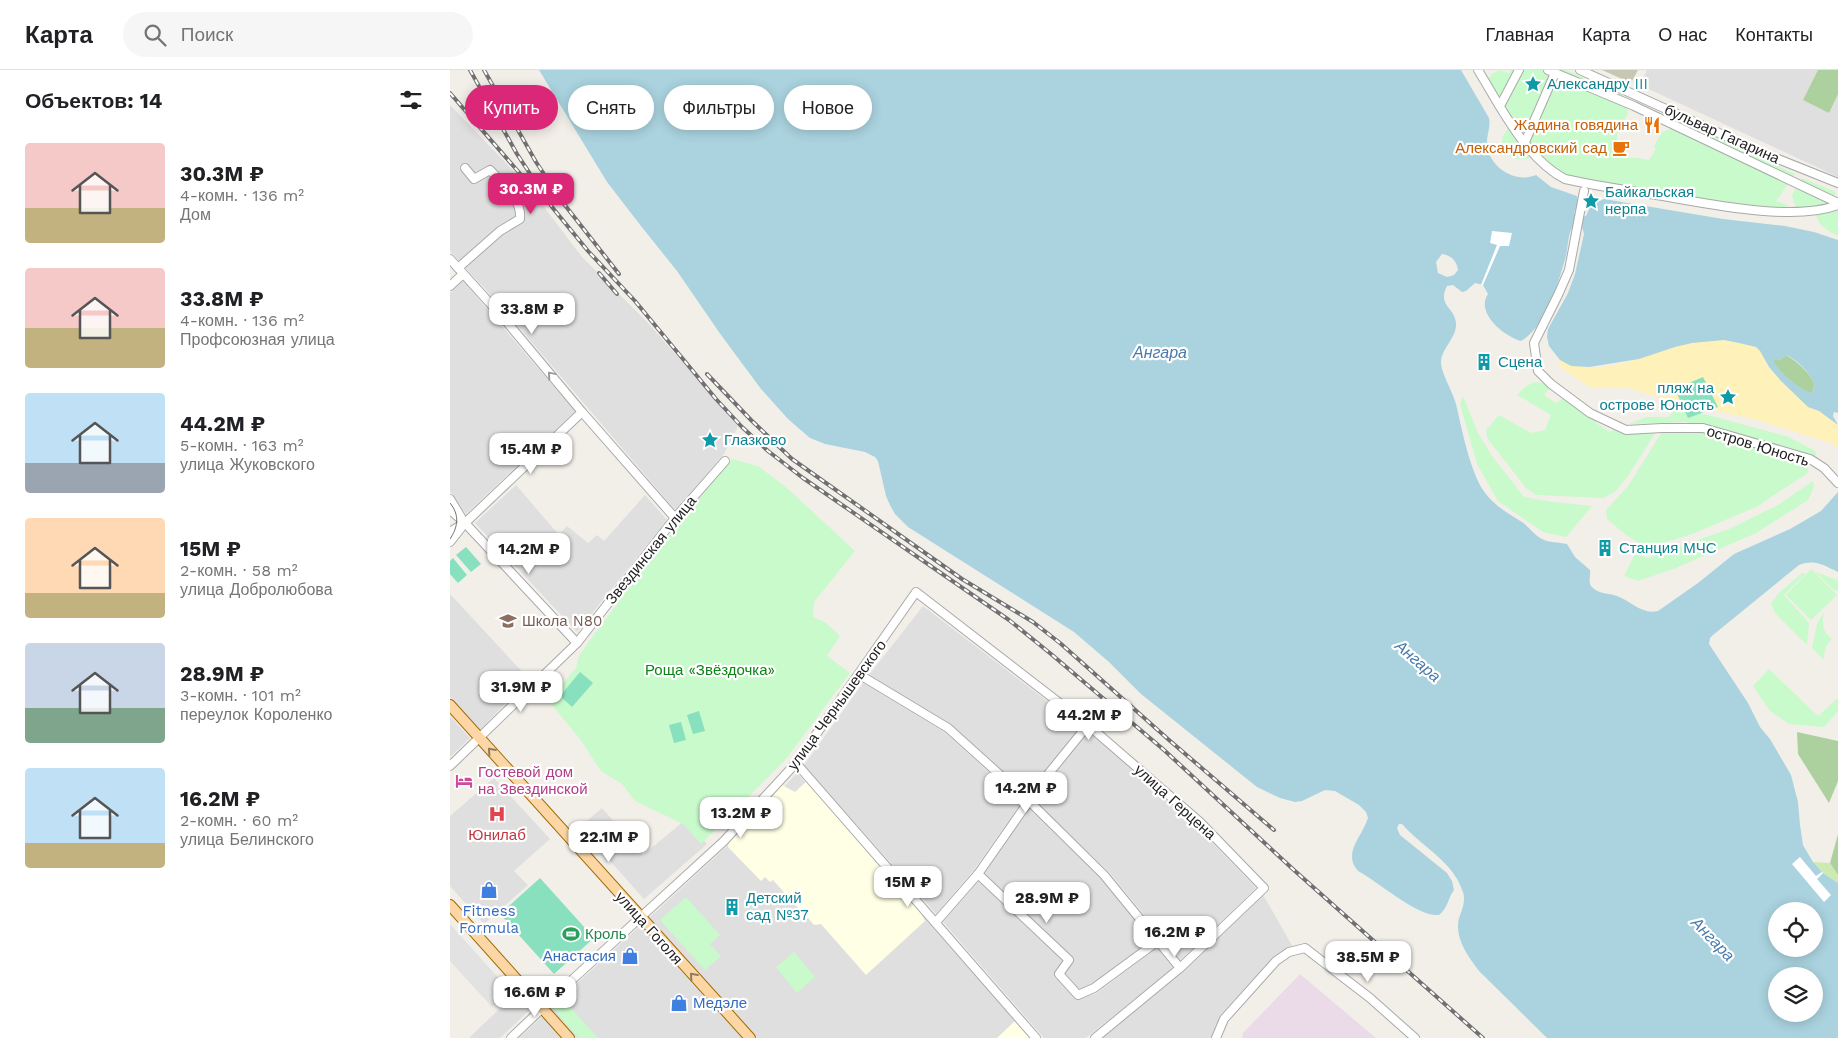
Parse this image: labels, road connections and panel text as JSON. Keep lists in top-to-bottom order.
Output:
{
  "streets": {
    "main road": ["улица Гоголя"],
    "street": [
      "бульвар Гагарина",
      "остров Юность",
      "Звездинская улица",
      "улица Чернышевского",
      "улица Герцена"
    ]
  },
  "crossings": [
    ["Звездинская улица", "улица Гоголя"],
    ["улица Чернышевского", "улица Герцена"],
    ["улица Чернышевского", "улица Гоголя"]
  ],
  "one_way": ["улица Гоголя"],
  "water": ["Ангара"],
  "parks": ["Роща «Звёздочка»"],
  "places": {
    "place": [
      "Александру III",
      "Байкальская нерпа",
      "пляж на острове Юность",
      "Глазково"
    ],
    "restaurant": ["Жадина говядина"],
    "cafe": ["Александровский сад"],
    "building": ["Сцена", "Станция МЧС", "Детский сад №37"],
    "school or university": ["Школа N80"],
    "hotel": ["Гостевой дом на Звездинской"],
    "hospital": ["Юнилаб"],
    "shop": ["Fitness Formula", "Анастасия", "Медэле"],
    "sports": ["Кроль"]
  },
  "page": {
    "header": "Карта",
    "search": "Поиск",
    "nav": [
      "Главная",
      "Карта",
      "О нас",
      "Контакты"
    ],
    "heading": "Объектов: 14",
    "chip": [
      "Купить",
      "Снять",
      "Фильтры",
      "Новое"
    ],
    "list": [
      {
        "name": "30.3M ₽",
        "note": "4-комн. · 136 m² · Дом"
      },
      {
        "name": "33.8M ₽",
        "note": "4-комн. · 136 m² · Профсоюзная улица"
      },
      {
        "name": "44.2M ₽",
        "note": "5-комн. · 163 m² · улица Жуковского"
      },
      {
        "name": "15M ₽",
        "note": "2-комн. · 58 m² · улица Добролюбова"
      },
      {
        "name": "28.9M ₽",
        "note": "3-комн. · 101 m² · переулок Короленко"
      },
      {
        "name": "16.2M ₽",
        "note": "2-комн. · 60 m² · улица Белинского"
      }
    ],
    "price": [
      "30.3M ₽",
      "33.8M ₽",
      "15.4M ₽",
      "14.2M ₽",
      "31.9M ₽",
      "44.2M ₽",
      "14.2M ₽",
      "13.2M ₽",
      "22.1M ₽",
      "15M ₽",
      "28.9M ₽",
      "16.2M ₽",
      "38.5M ₽",
      "16.6M ₽"
    ]
  }
}
